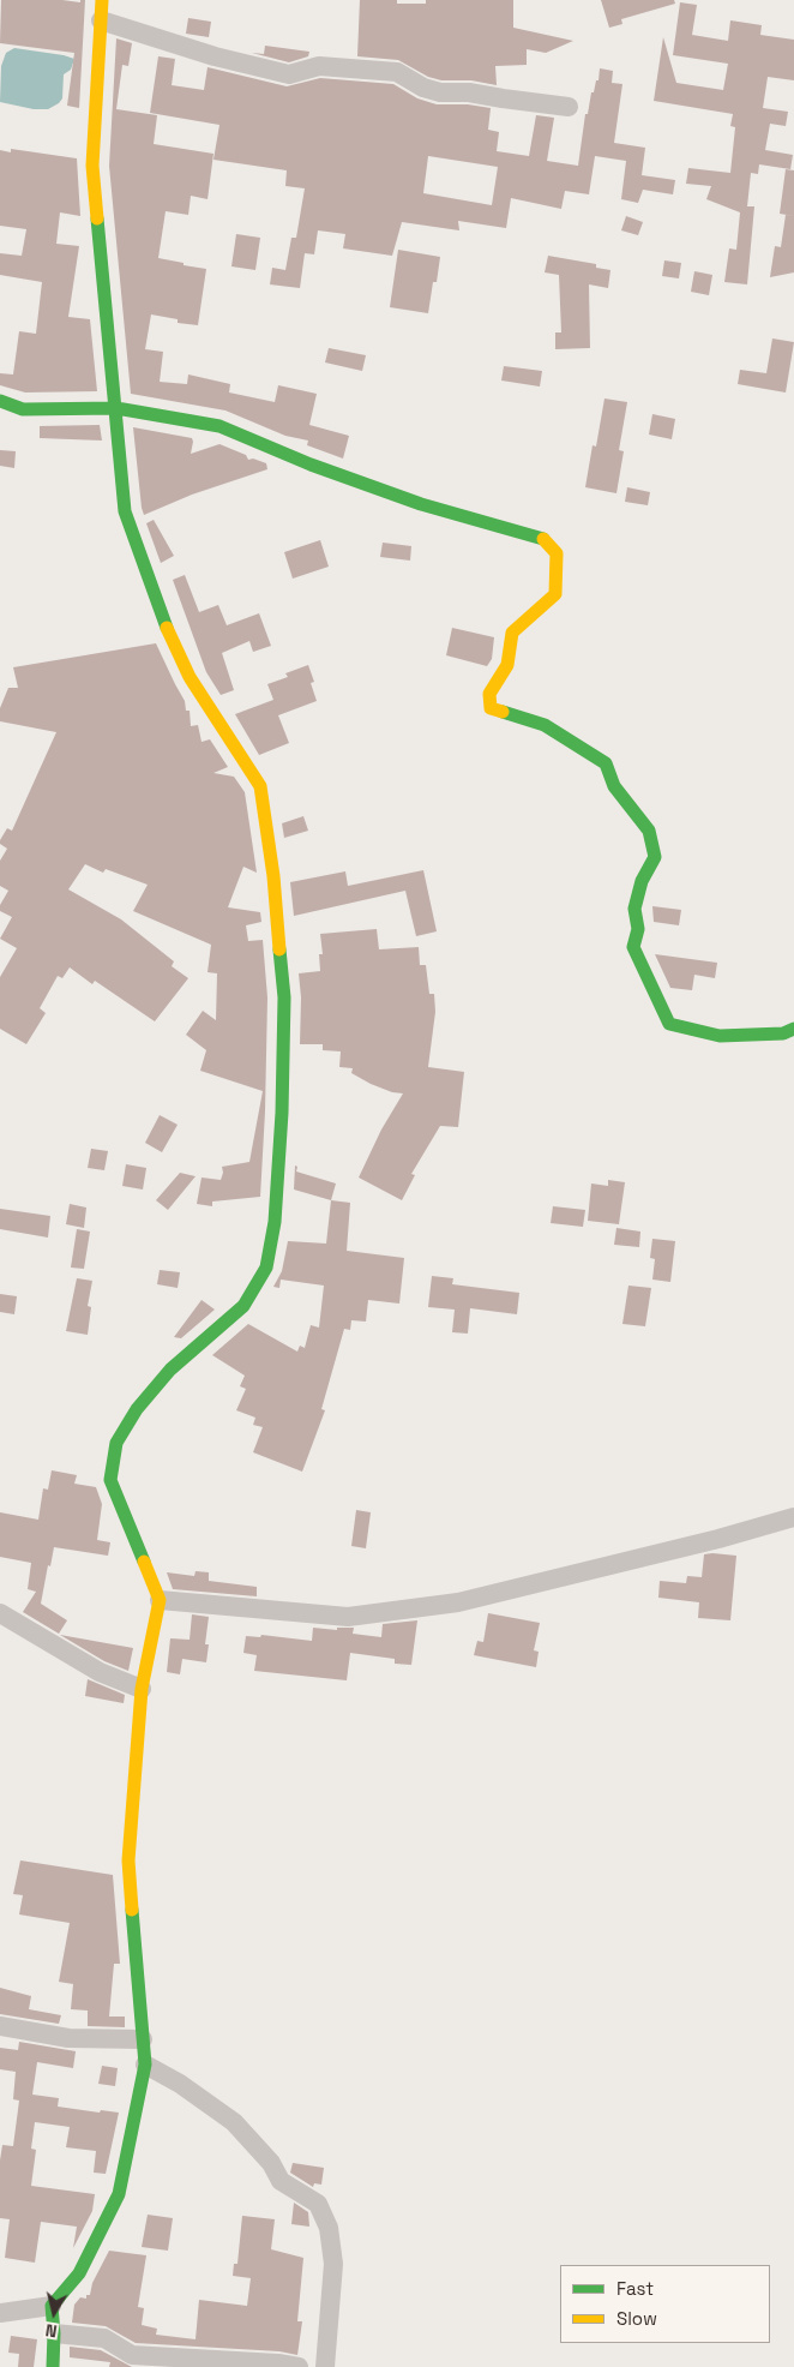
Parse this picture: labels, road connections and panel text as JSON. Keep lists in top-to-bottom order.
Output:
{
  "legend": ["Fast", "Slow"],
  "north": "bottom"
}
